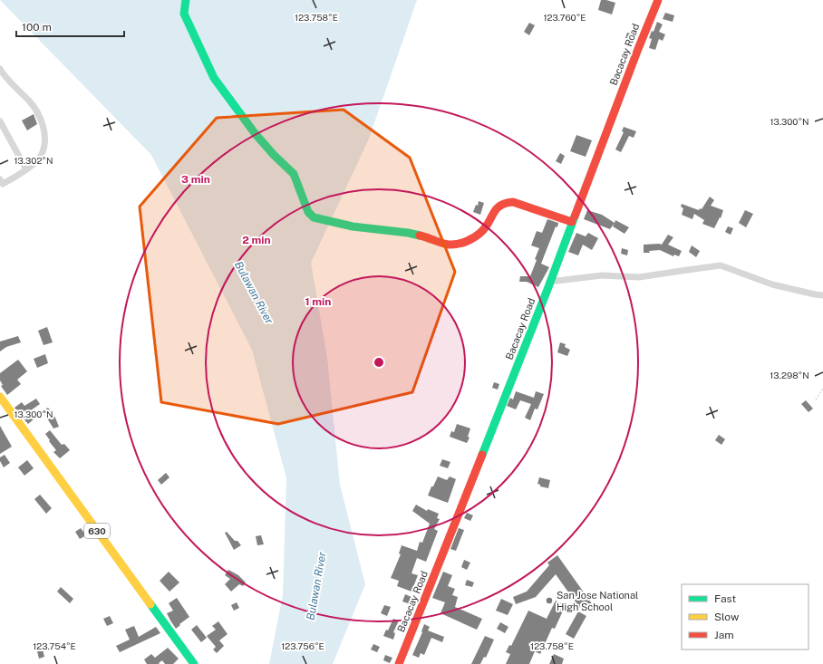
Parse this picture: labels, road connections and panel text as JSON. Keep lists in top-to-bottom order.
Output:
{
  "streets": {
    "main road": ["Bacacay Road", "630"]
  },
  "water": ["Bulawan River"],
  "places": ["San Jose National High School"],
  "legend": ["Fast", "Slow", "Jam"],
  "scale_bar": "100 m",
  "coordinates": [
    "123.758°E",
    "123.760°E",
    "13.300°N",
    "13.302°N",
    "13.298°N",
    "123.754°E",
    "123.756°E"
  ],
  "rings": ["3 min", "2 min", "1 min"]
}
